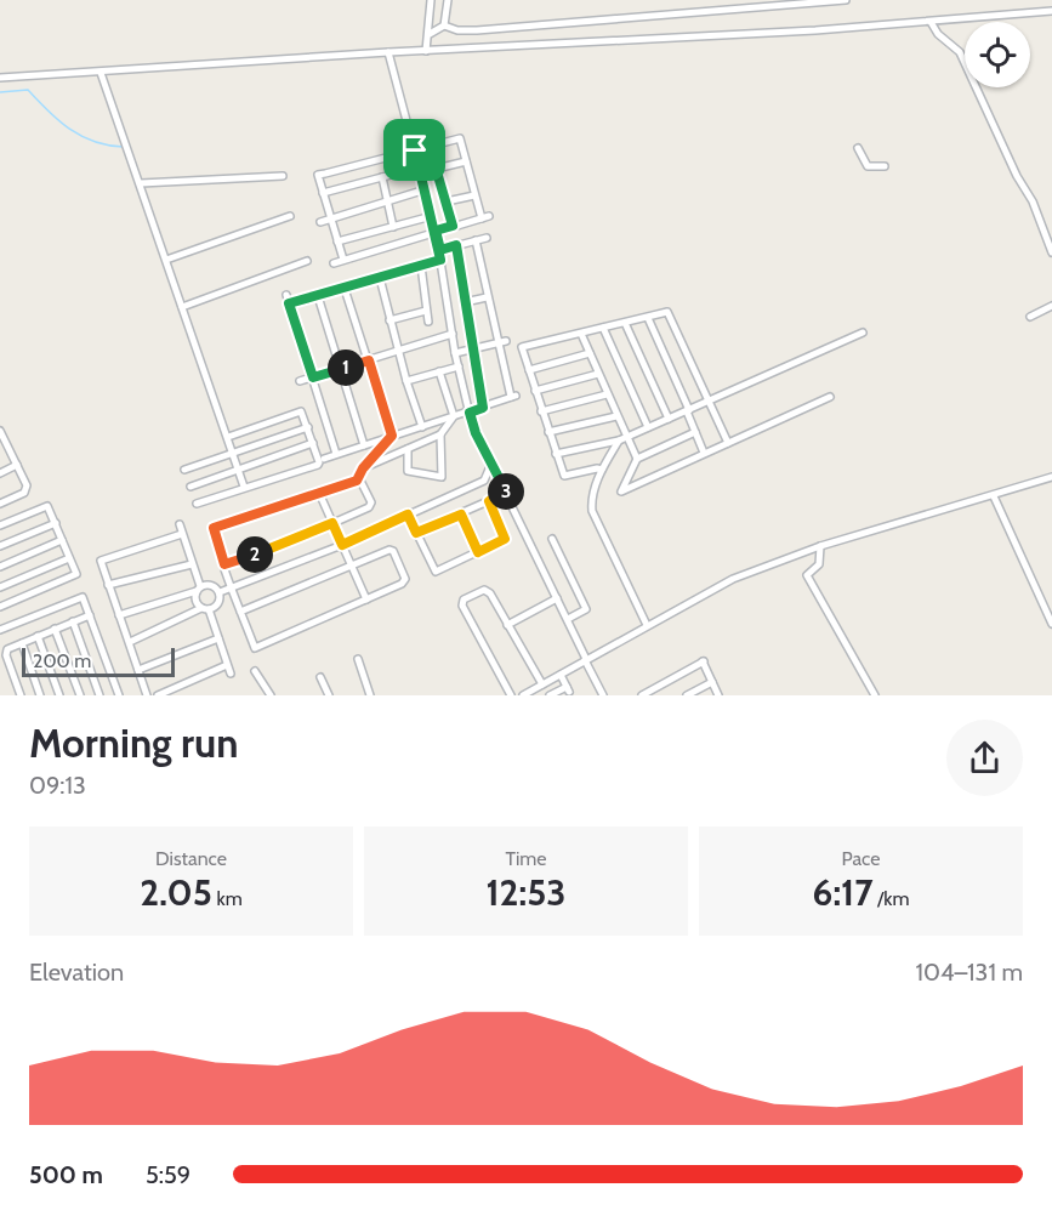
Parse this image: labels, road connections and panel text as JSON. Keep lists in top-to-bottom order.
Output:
{
  "scale_bar": "200 m",
  "page": {
    "pins": ["1", "3", "2"],
    "scale": "200 m",
    "heading": ["Morning run", "09:13"],
    "stats": [
      ["Distance", "2.05 km"],
      ["Time", "12:53"],
      ["Pace", "6:17 /km"]
    ],
    "chart": ["Elevation", "104–131 m"],
    "list": [
      {
        "name": "500 m",
        "note": "5:59"
      }
    ]
  }
}
